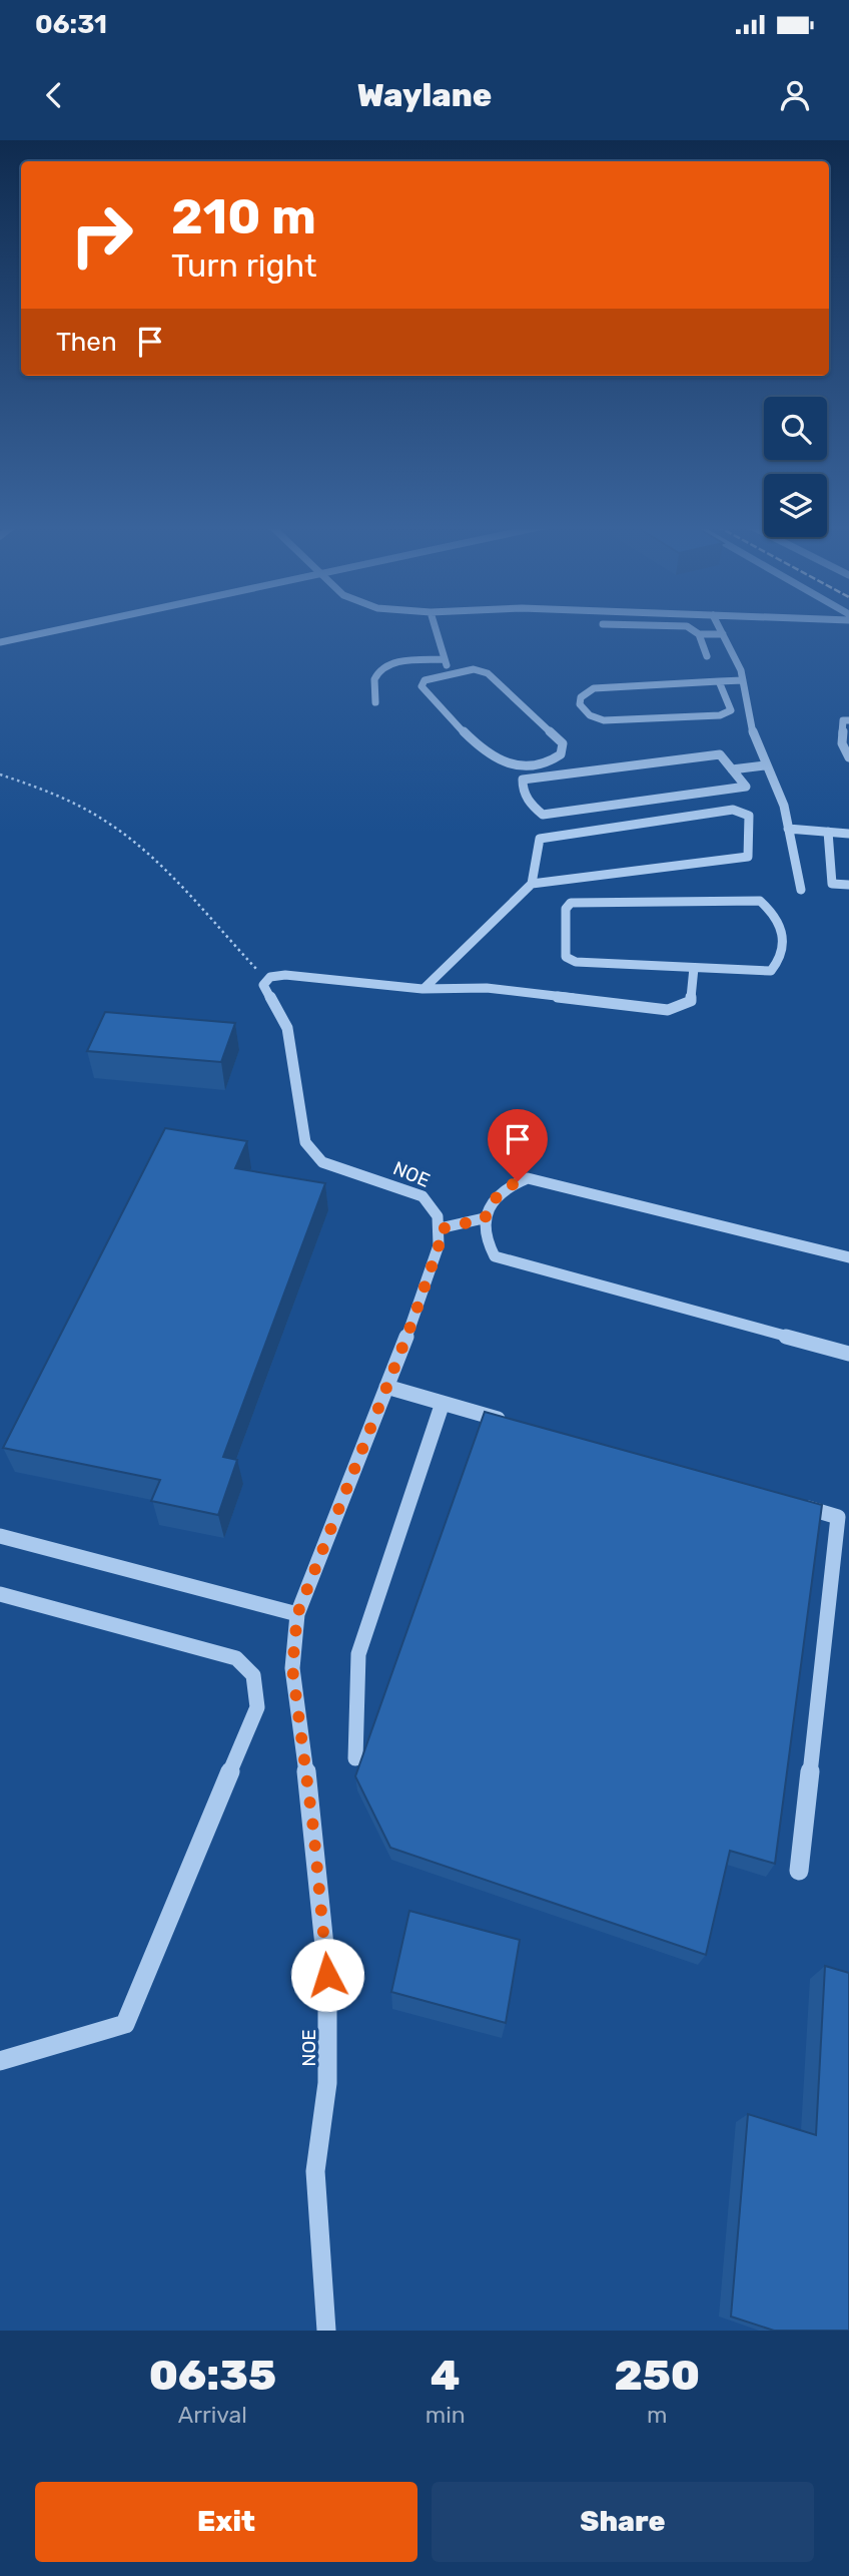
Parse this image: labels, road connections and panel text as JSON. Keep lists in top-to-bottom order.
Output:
{
  "streets": {
    "street": ["NOE"]
  },
  "page": {
    "status": "06:31",
    "header": "Waylane",
    "turn": ["210 m", "Turn right"],
    "then": "Then",
    "eta": [
      "06:35",
      "Arrival",
      "4",
      "min",
      "250",
      "m"
    ],
    "buttons": ["Exit", "Share"]
  }
}
